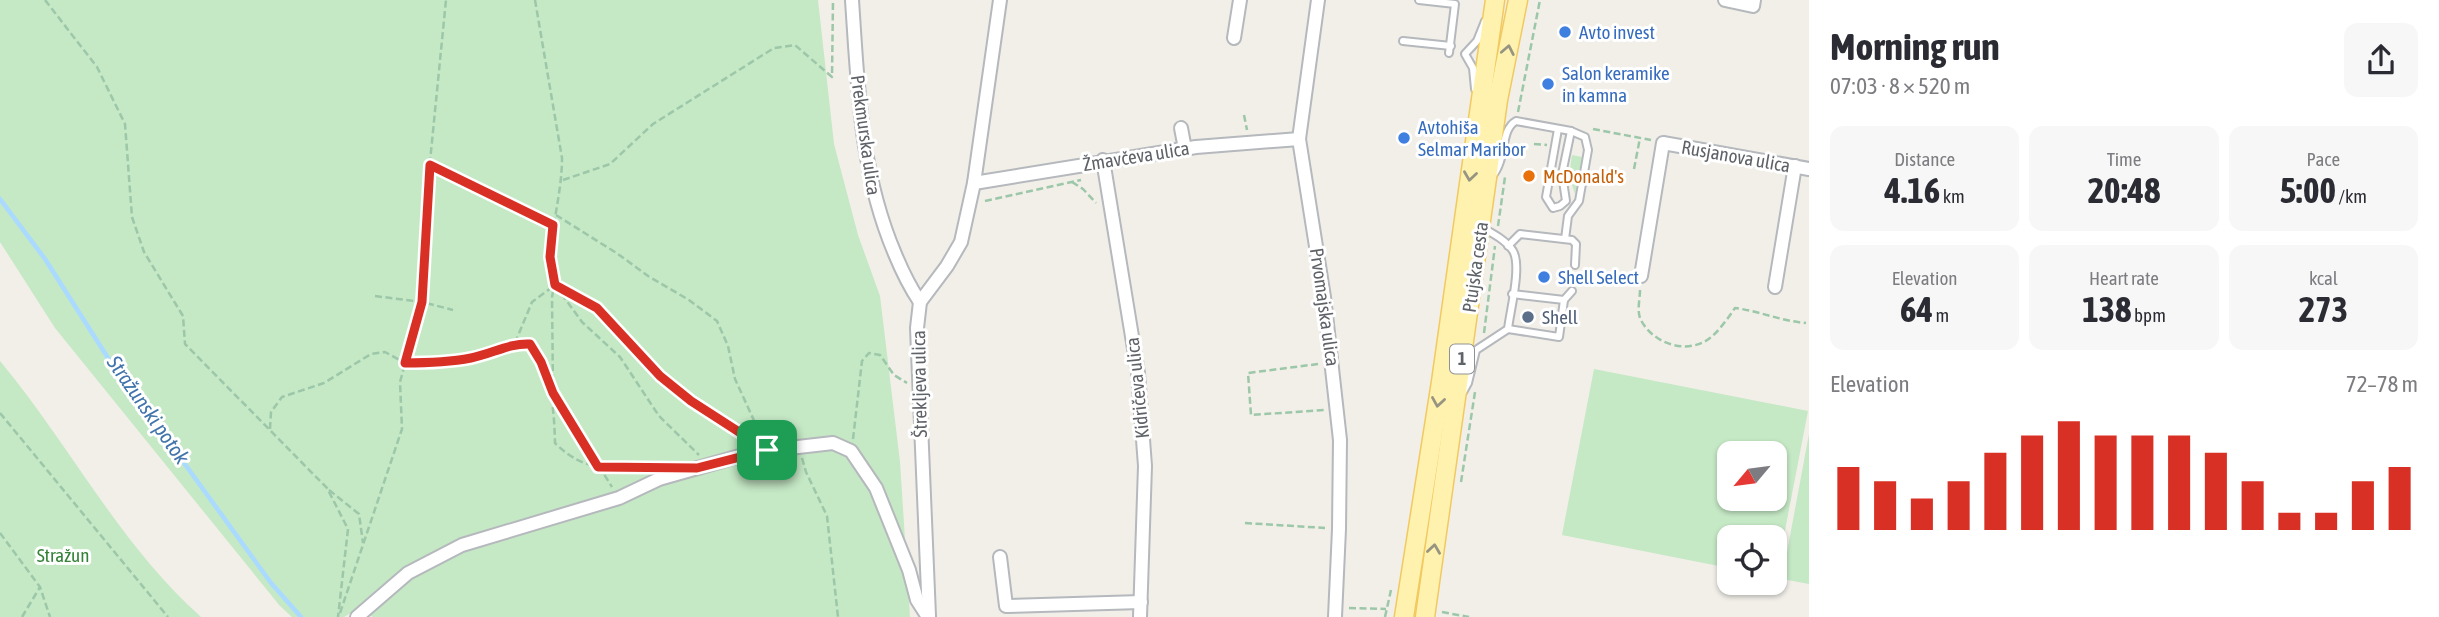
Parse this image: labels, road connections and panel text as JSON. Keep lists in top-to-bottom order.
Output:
{
  "streets": {
    "main road": ["Ptujska cesta", "1"],
    "street": [
      "Prekmurska ulica",
      "Žmavčeva ulica",
      "Rusjanova ulica",
      "Prvomajska ulica",
      "Štrekljeva ulica",
      "Kidričeva ulica"
    ]
  },
  "crossings": [
    ["Prekmurska ulica", "Štrekljeva ulica"],
    ["Žmavčeva ulica", "Prvomajska ulica"],
    ["Žmavčeva ulica", "Štrekljeva ulica"],
    ["Žmavčeva ulica", "Kidričeva ulica"]
  ],
  "water": ["Stražunski potok"],
  "parks": ["Stražun"],
  "places": [
    "Avto invest",
    "Salon keramike in kamna",
    "Avtohiša Selmar Maribor",
    "McDonald's",
    "Shell Select",
    "Shell"
  ],
  "north": "bottom left",
  "page": {
    "heading": ["Morning run", "07:03 · 8 × 520 m"],
    "stats": [
      ["Distance", "4.16 km"],
      ["Time", "20:48"],
      ["Pace", "5:00 /km"],
      ["Elevation", "64 m"],
      ["Heart rate", "138 bpm"],
      ["kcal", "273"]
    ],
    "chart": ["Elevation", "72–78 m"]
  }
}
